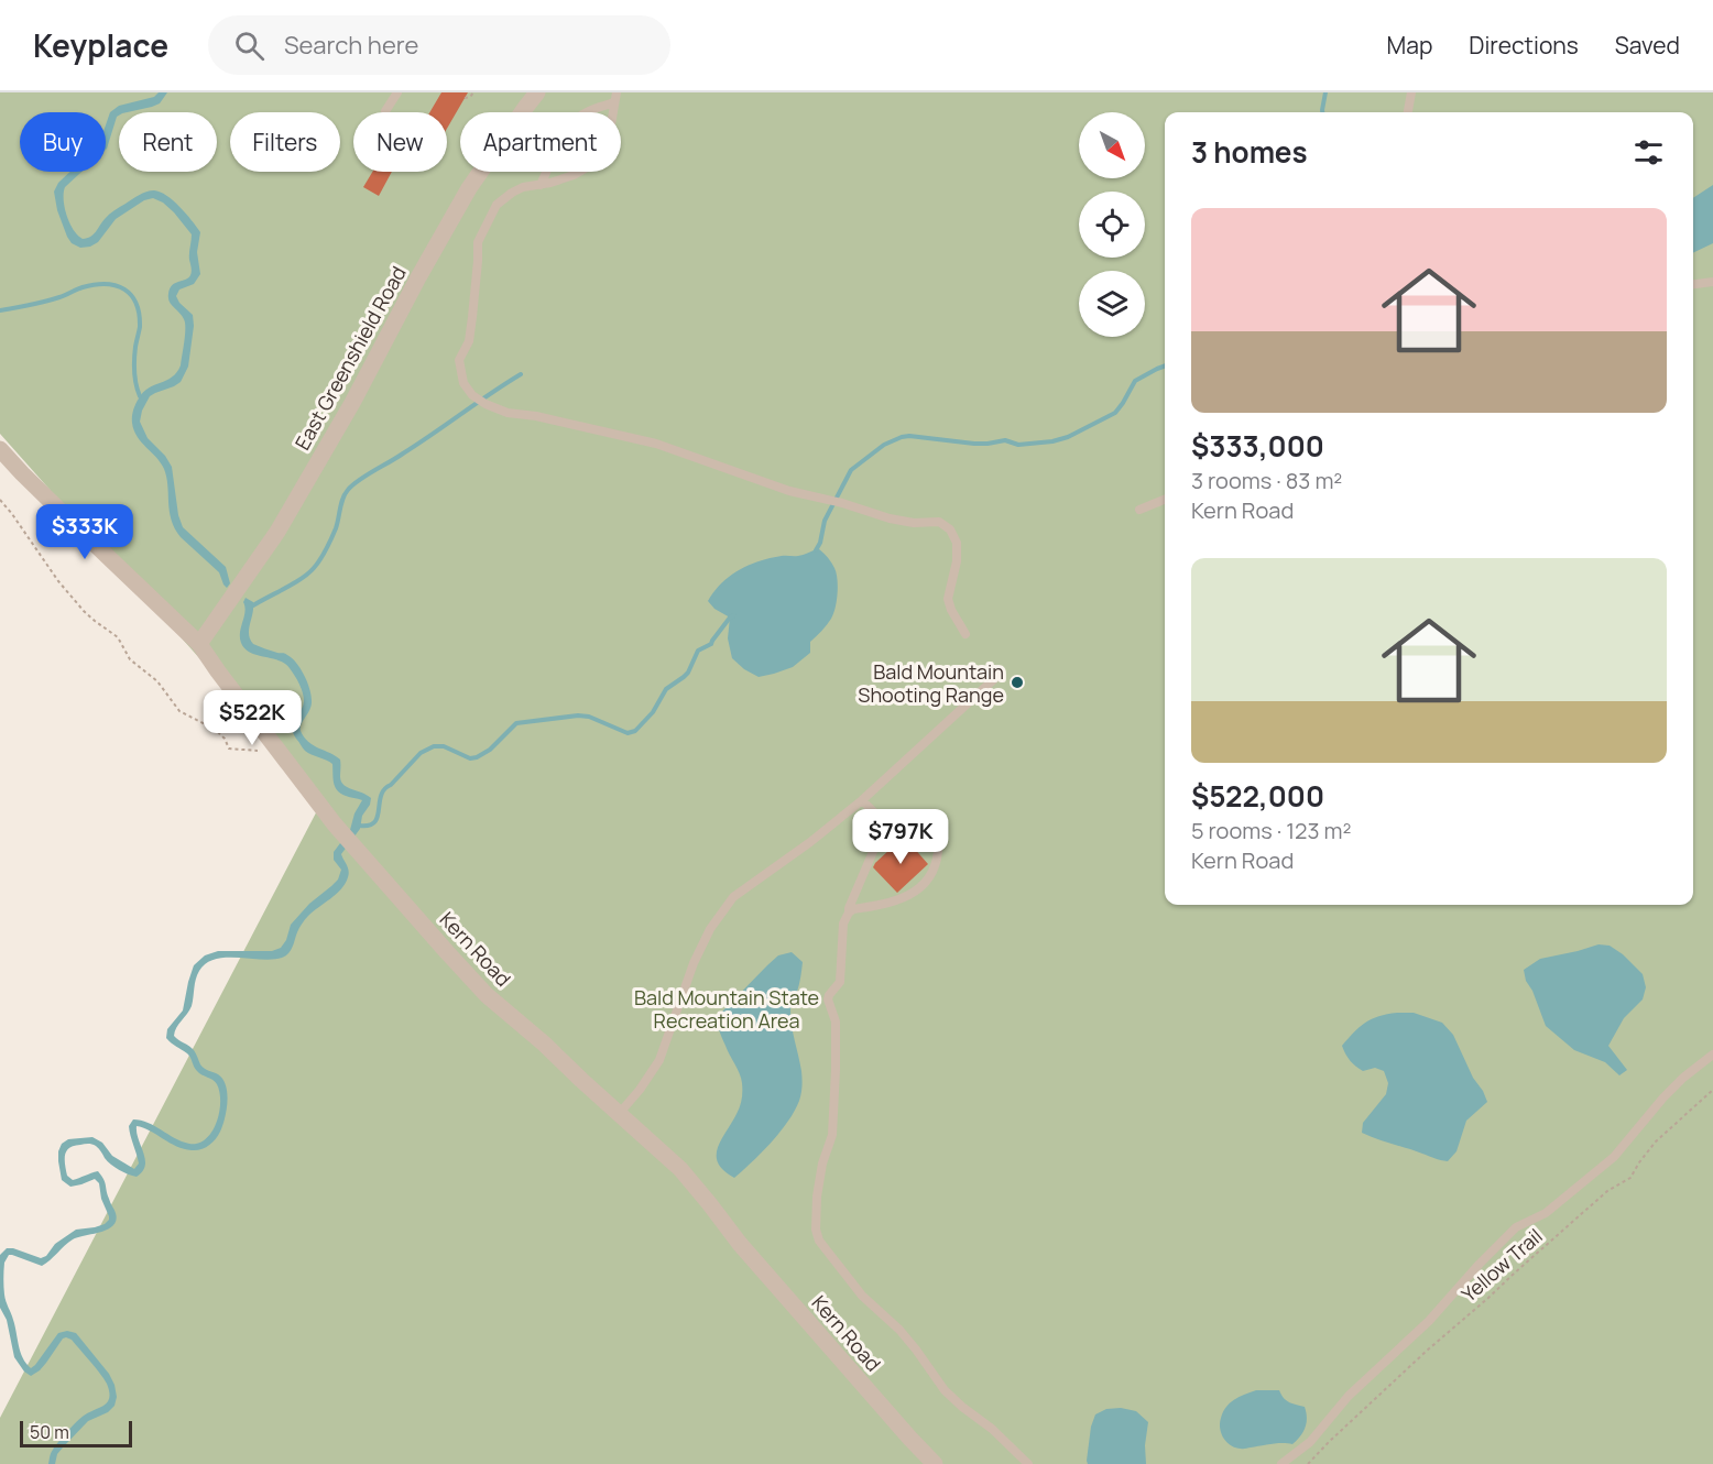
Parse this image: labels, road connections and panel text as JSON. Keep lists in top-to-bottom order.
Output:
{
  "streets": {
    "street": ["East Greenshield Road", "Kern Road"],
    "path": ["Yellow Trail"]
  },
  "crossings": [
    ["East Greenshield Road", "Kern Road"]
  ],
  "parks": ["Bald Mountain State Recreation Area"],
  "places": ["Bald Mountain Shooting Range"],
  "scale_bar": "50 m",
  "north": "bottom right",
  "page": {
    "header": "Keyplace",
    "search": "Search here",
    "nav": ["Map", "Directions", "Saved"],
    "chip": [
      "Buy",
      "Rent",
      "Filters",
      "New",
      "Apartment"
    ],
    "heading": "3 homes",
    "list": [
      {
        "name": "$333,000",
        "note": "3 rooms · 83 m² · Kern Road"
      },
      {
        "name": "$522,000",
        "note": "5 rooms · 123 m² · Kern Road"
      }
    ],
    "price": ["$333K", "$522K", "$797K"],
    "scale": "50 m"
  }
}
